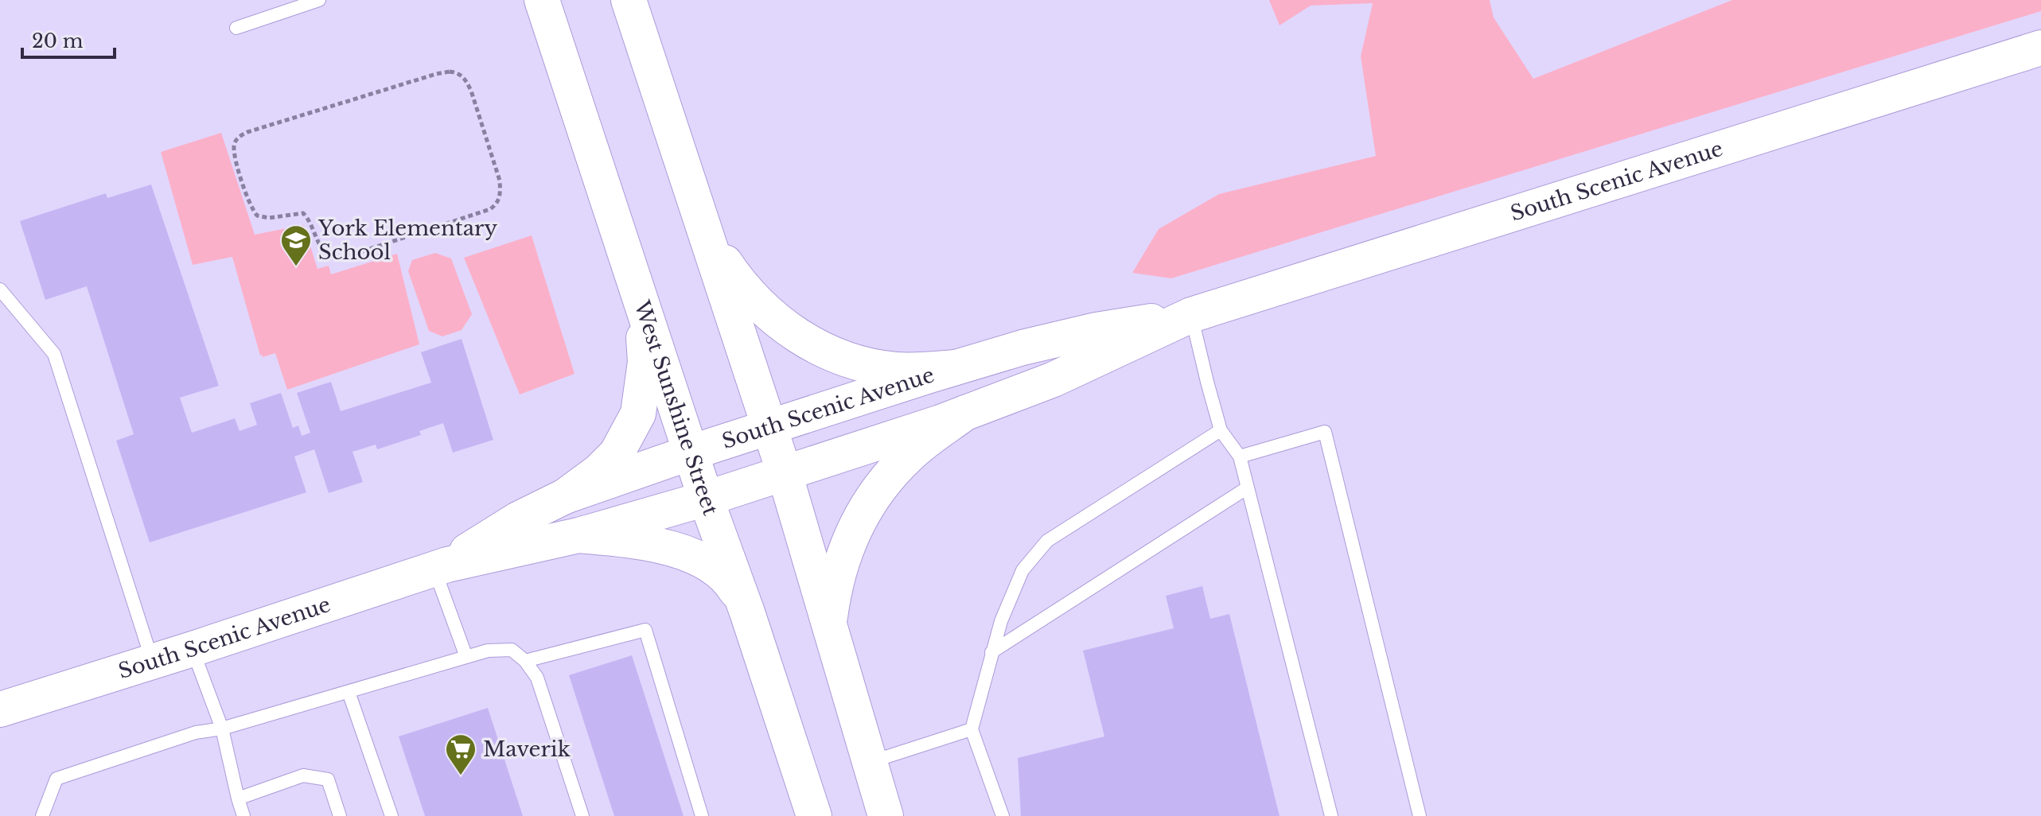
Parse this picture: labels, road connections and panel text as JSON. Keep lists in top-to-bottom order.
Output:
{
  "streets": {
    "main road": ["South Scenic Avenue", "West Sunshine Street"]
  },
  "crossings": [
    ["South Scenic Avenue", "West Sunshine Street"]
  ],
  "places": {
    "school or university": ["York Elementary School"],
    "supermarket": ["Maverik"]
  },
  "scale_bar": "20 m"
}
